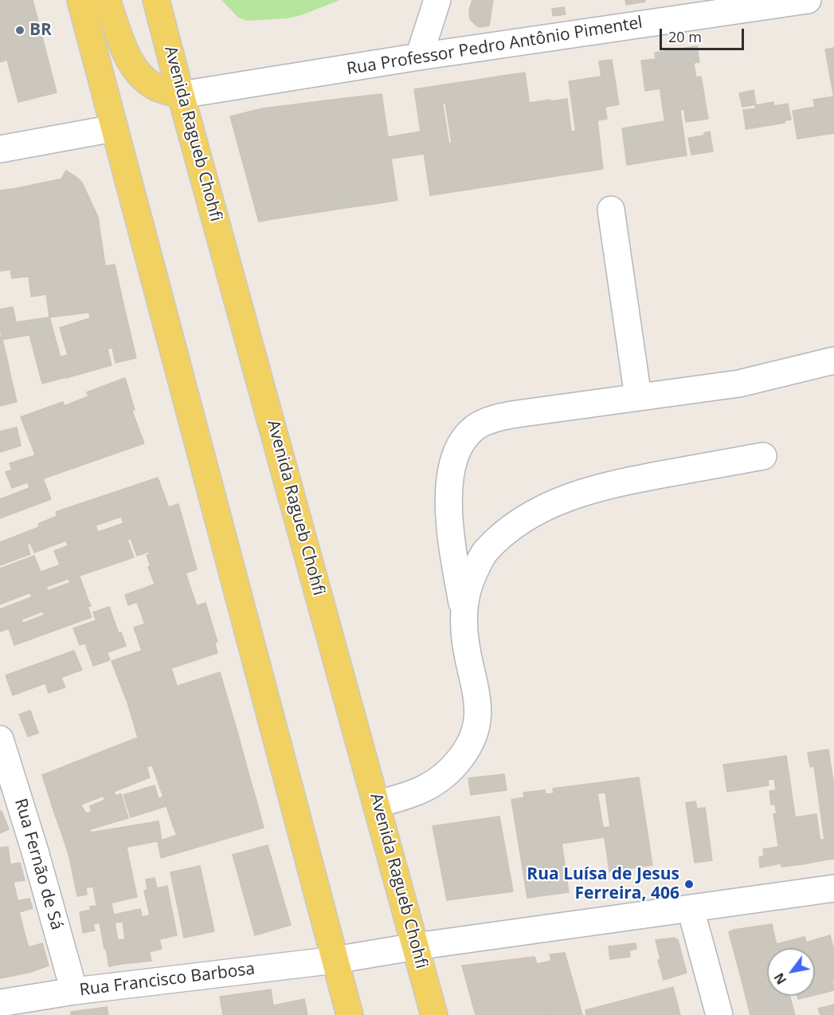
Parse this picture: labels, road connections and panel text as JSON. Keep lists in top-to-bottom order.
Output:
{
  "streets": {
    "main road": ["Avenida Ragueb Chohfi"],
    "street": ["Rua Professor Pedro Antônio Pimentel", "Rua Fernão de Sá", "Rua Francisco Barbosa"]
  },
  "crossings": [
    ["Rua Professor Pedro Antônio Pimentel", "Avenida Ragueb Chohfi"],
    ["Avenida Ragueb Chohfi", "Rua Francisco Barbosa"],
    ["Rua Fernão de Sá", "Rua Francisco Barbosa"]
  ],
  "places": ["BR", "Rua Luísa de Jesus Ferreira, 406"],
  "scale_bar": "20 m",
  "north": "bottom left"
}
